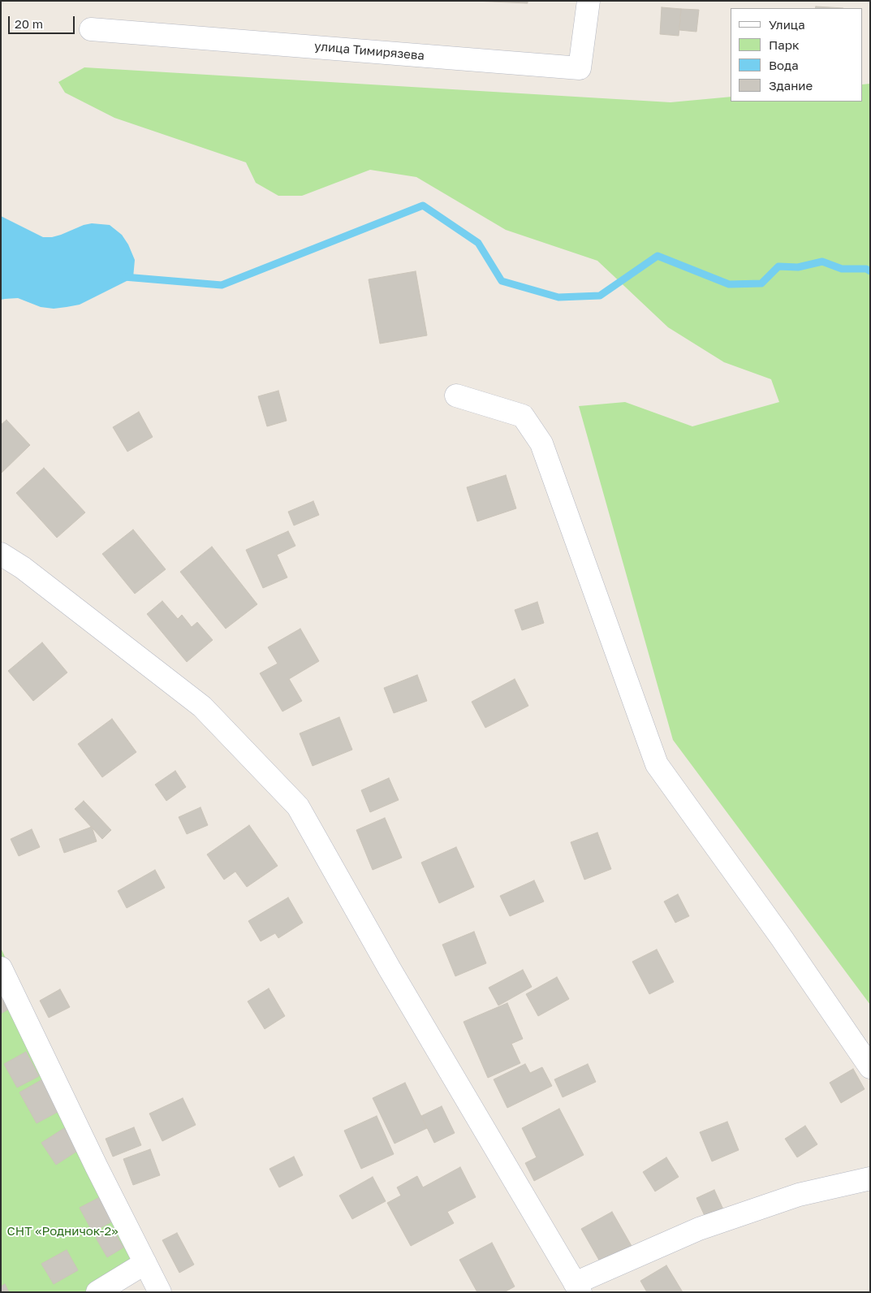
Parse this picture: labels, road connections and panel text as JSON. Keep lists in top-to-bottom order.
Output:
{
  "streets": {
    "street": ["улица Тимирязева"]
  },
  "parks": ["СНТ «Родничок-2»"],
  "legend": [
    "Улица",
    "Парк",
    "Вода",
    "Здание"
  ],
  "scale_bar": "20 m"
}
